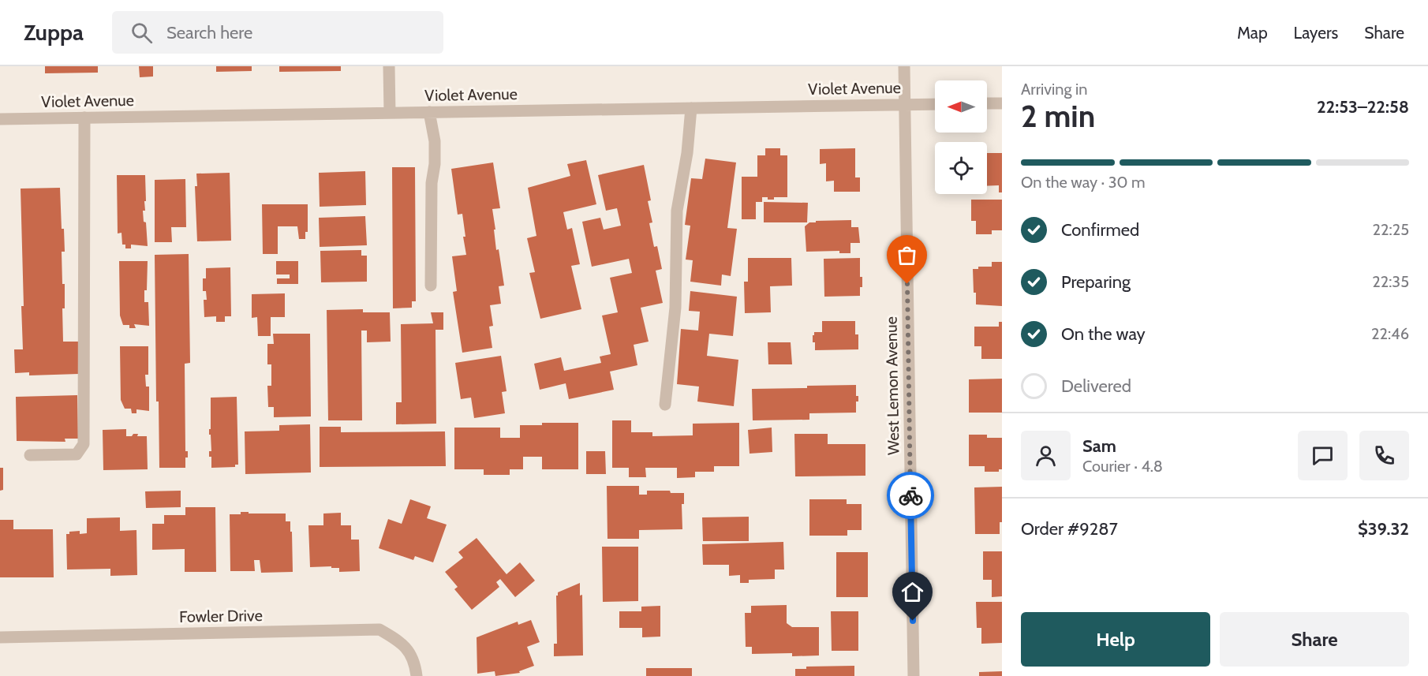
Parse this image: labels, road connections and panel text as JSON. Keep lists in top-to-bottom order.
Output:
{
  "streets": {
    "street": ["Violet Avenue", "West Lemon Avenue", "Fowler Drive"]
  },
  "crossings": [
    ["Violet Avenue", "West Lemon Avenue"]
  ],
  "north": "left",
  "page": {
    "header": "Zuppa",
    "search": "Search here",
    "nav": ["Map", "Layers", "Share"],
    "heading": ["2 min", "Arriving in", "22:53–22:58"],
    "panel": [
      "Sam",
      "Courier · 4.8",
      "Order #9287",
      "$39.32"
    ],
    "bar": "On the way · 30 m",
    "list": [
      ["Confirmed", "22:25"],
      ["Preparing", "22:35"],
      ["On the way", "22:46"],
      "Delivered"
    ],
    "buttons": ["Help", "Share"]
  }
}
